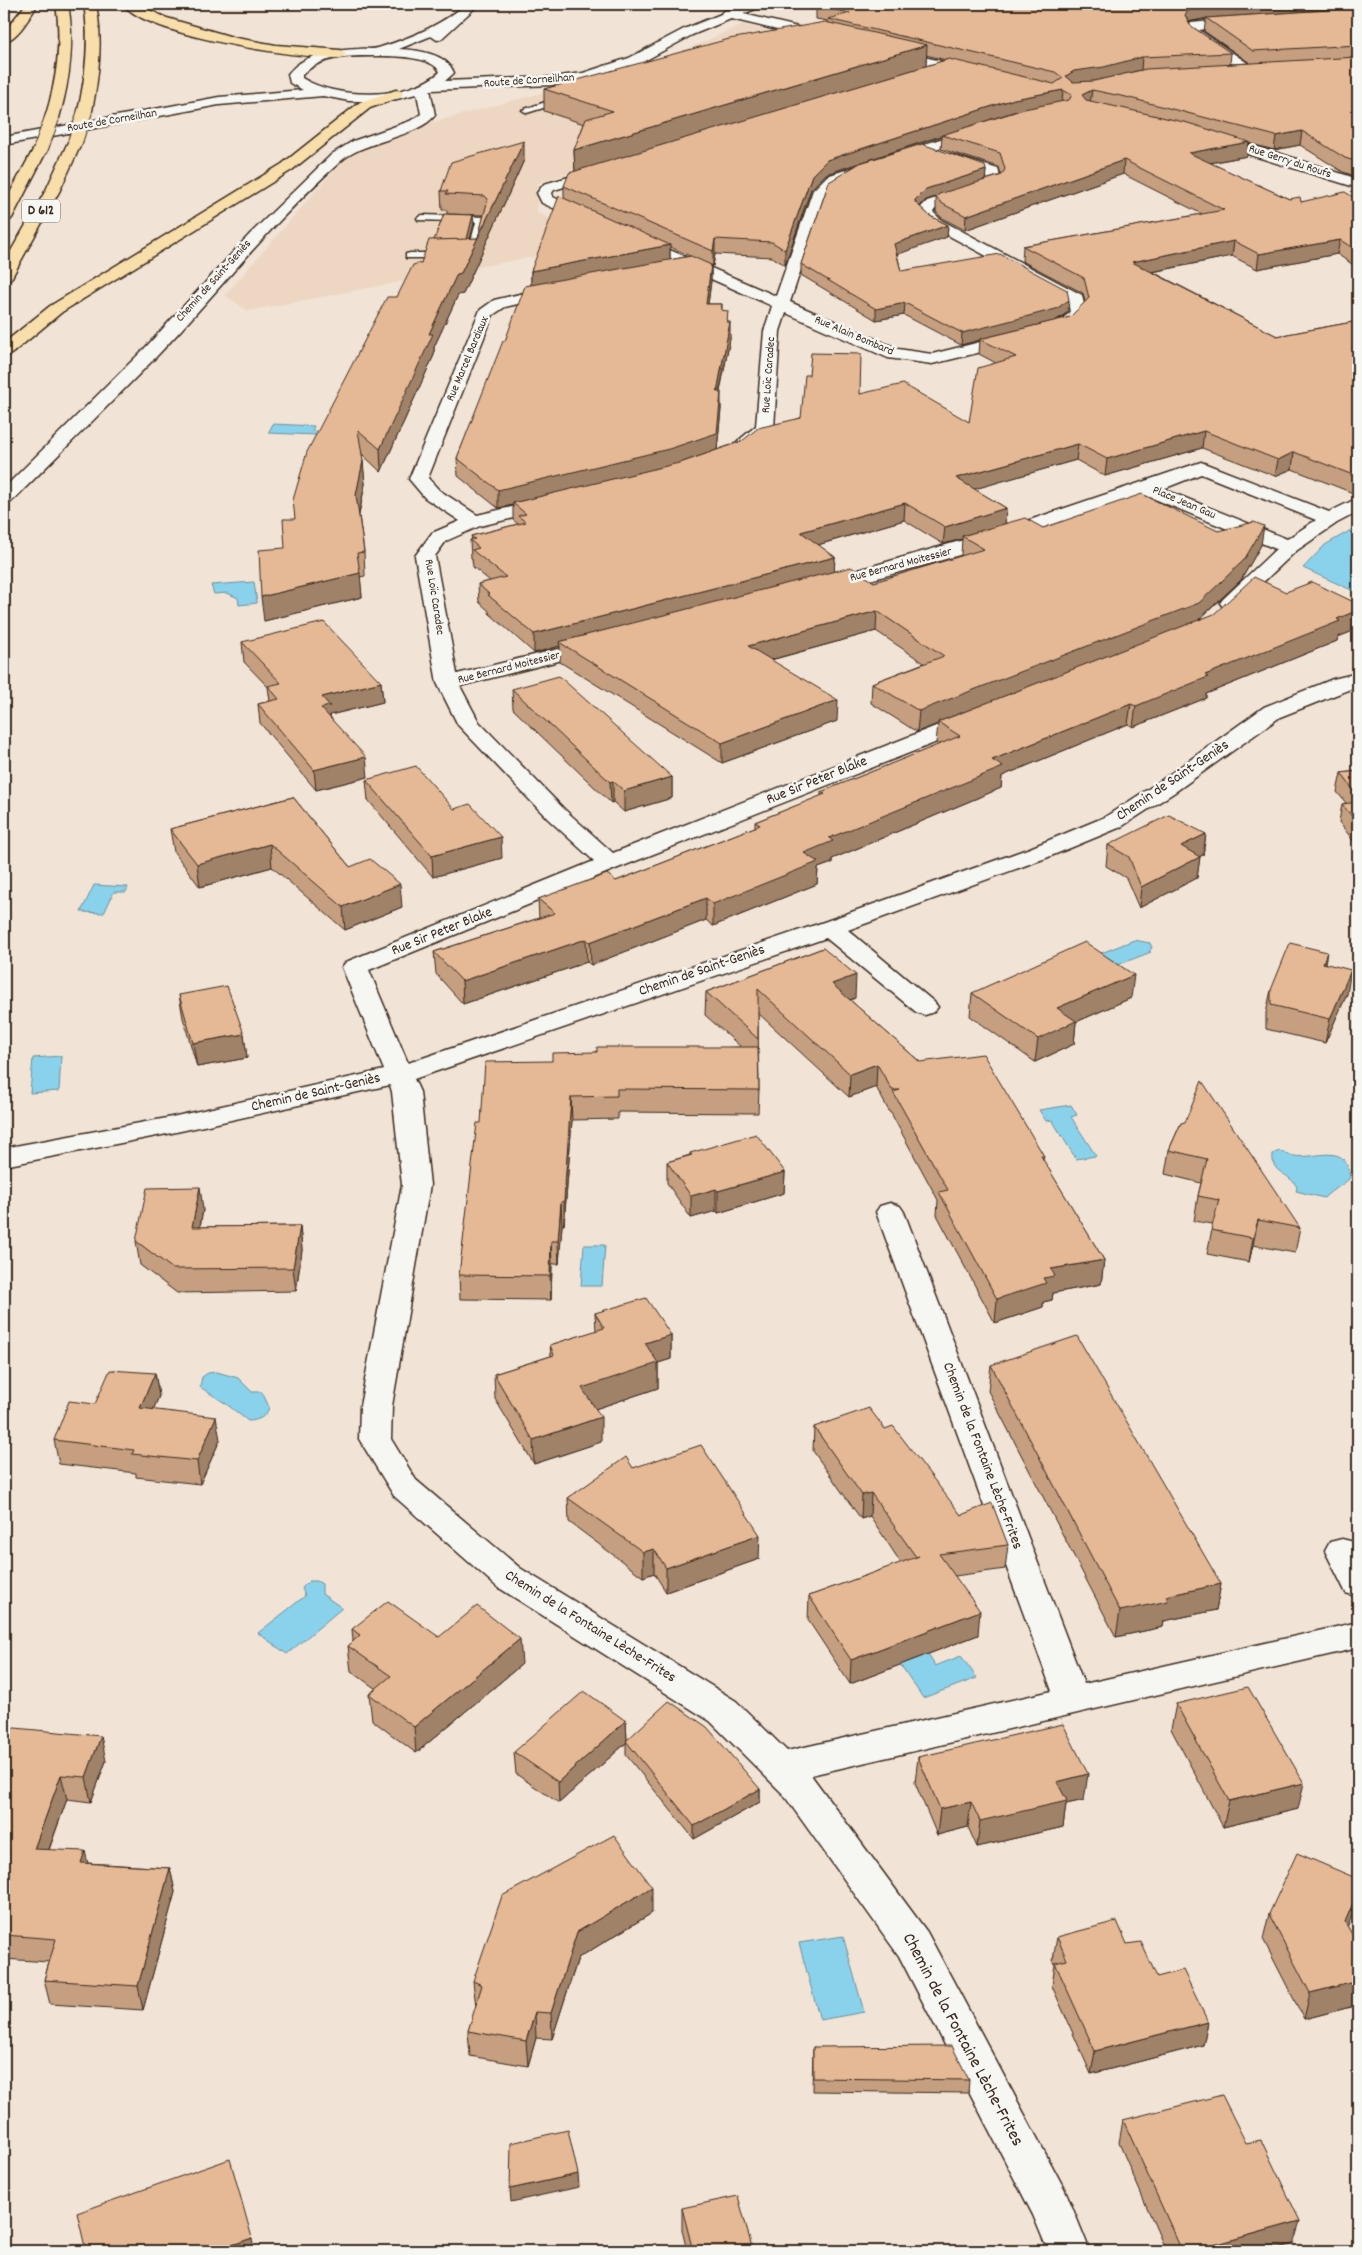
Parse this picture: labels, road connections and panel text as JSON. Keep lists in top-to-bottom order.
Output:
{
  "streets": {
    "highway": ["D 612"],
    "street": [
      "Route de Corneilhan",
      "Rue Gerry du Roufs",
      "Chemin de Saint-Geniès",
      "Rue Alain Bombard",
      "Rue Marcel Bardiaux",
      "Rue Loïc Caradec",
      "Place Jean Gau",
      "Rue Bernard Moitessier",
      "Rue Sir Peter Blake",
      "Chemin de la Fontaine Lèche-Frites"
    ]
  },
  "crossings": [
    ["Route de Corneilhan", "Chemin de Saint-Geniès"],
    ["Chemin de Saint-Geniès", "Rue Sir Peter Blake"],
    ["Chemin de Saint-Geniès", "Chemin de la Fontaine Lèche-Frites"],
    ["Rue Alain Bombard", "Rue Loïc Caradec"],
    ["Rue Marcel Bardiaux", "Rue Loïc Caradec"],
    ["Rue Loïc Caradec", "Rue Bernard Moitessier"],
    ["Rue Loïc Caradec", "Rue Sir Peter Blake"],
    ["Place Jean Gau", "Rue Bernard Moitessier"],
    ["Rue Sir Peter Blake", "Chemin de la Fontaine Lèche-Frites"]
  ]
}
